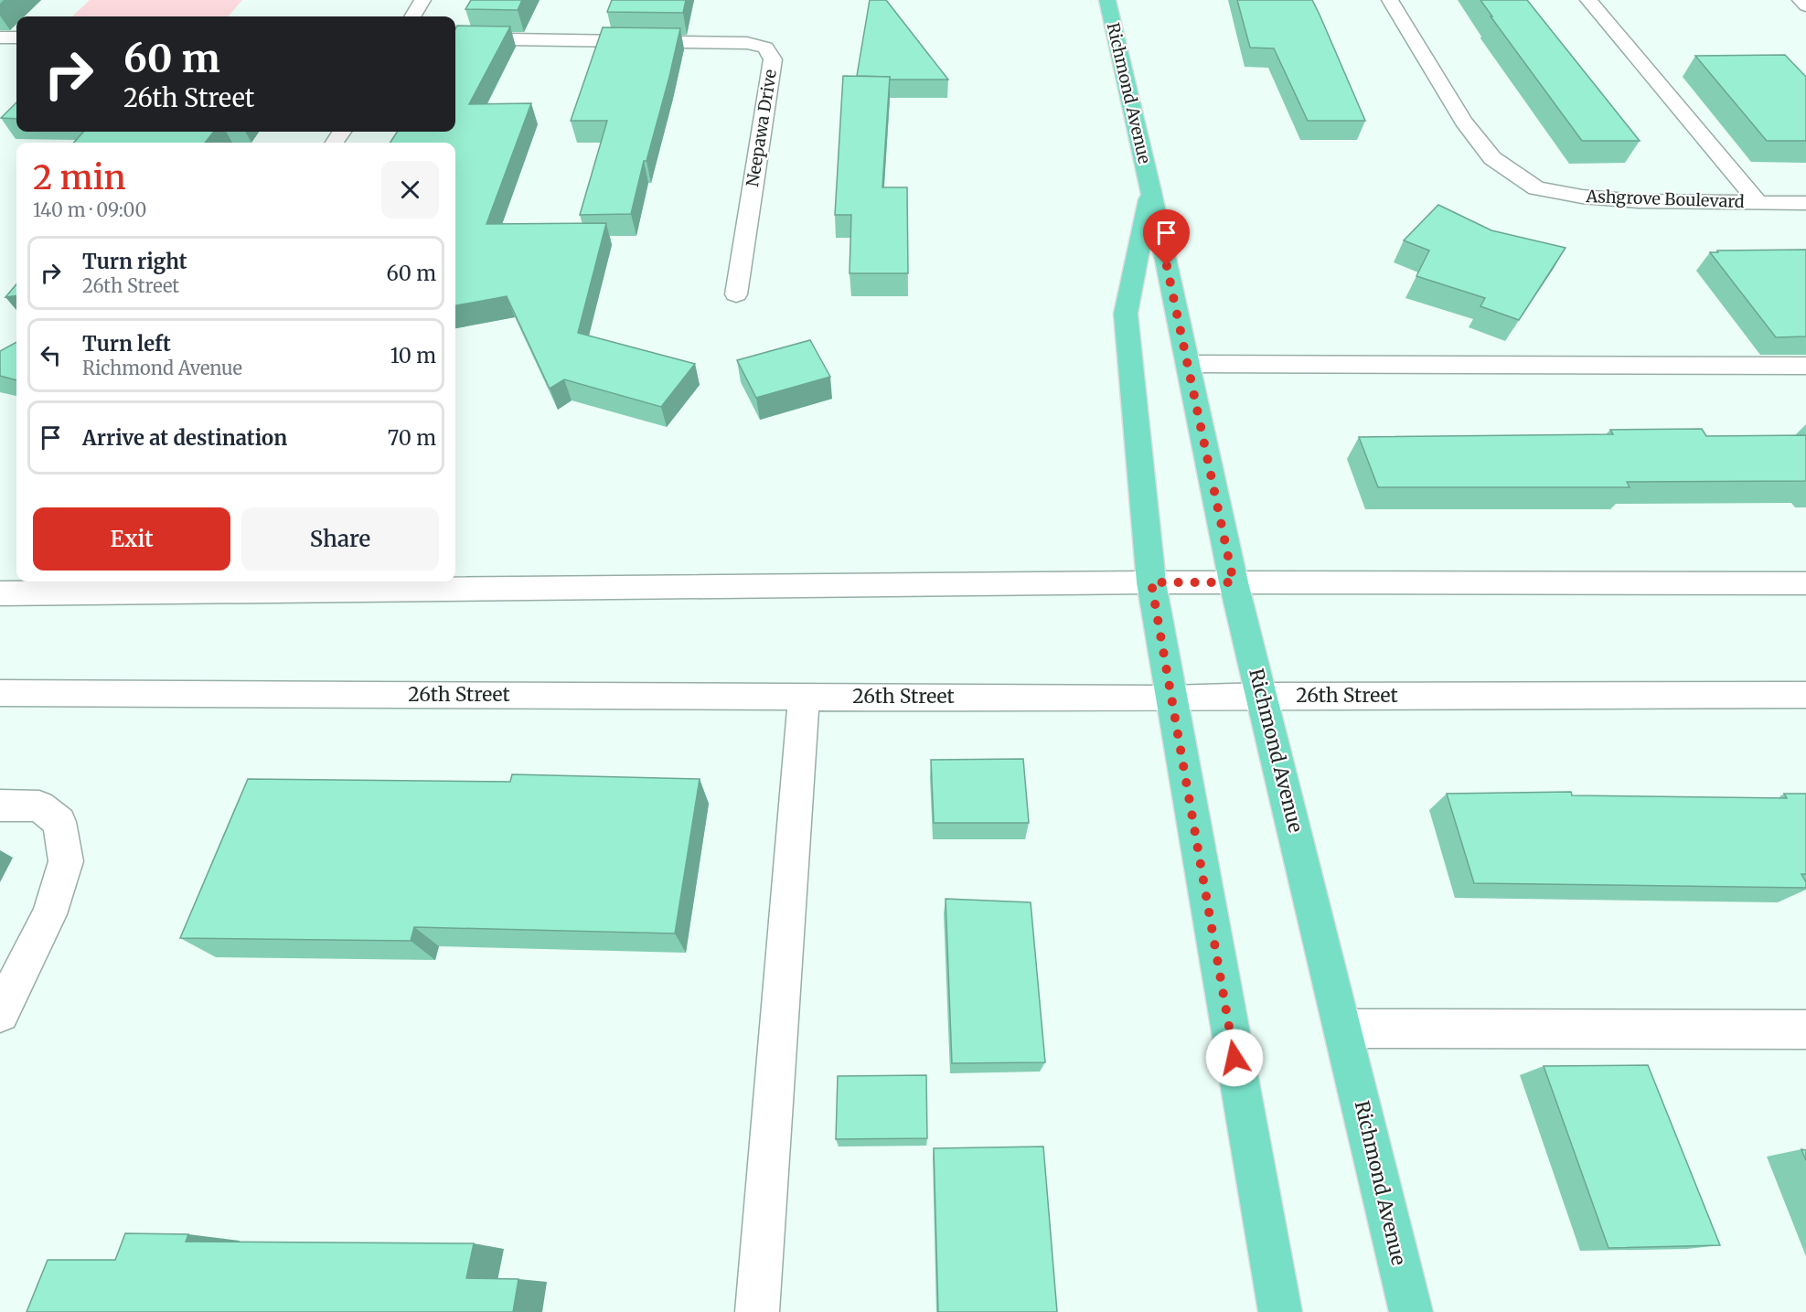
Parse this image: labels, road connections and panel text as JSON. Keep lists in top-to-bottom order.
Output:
{
  "streets": {
    "main road": ["Richmond Avenue"],
    "street": ["Neepawa Drive", "Ashgrove Boulevard", "26th Street"]
  },
  "crossings": [
    ["Richmond Avenue", "26th Street"]
  ],
  "page": {
    "turn": ["60 m", "26th Street"],
    "heading": ["2 min", "140 m · 09:00"],
    "list": [
      {
        "name": "Turn right",
        "note": "26th Street",
        "value": "60 m"
      },
      {
        "name": "Turn left",
        "note": "Richmond Avenue",
        "value": "10 m"
      },
      {
        "name": "Arrive at destination",
        "value": "70 m"
      }
    ],
    "buttons": ["Exit", "Share"]
  }
}
